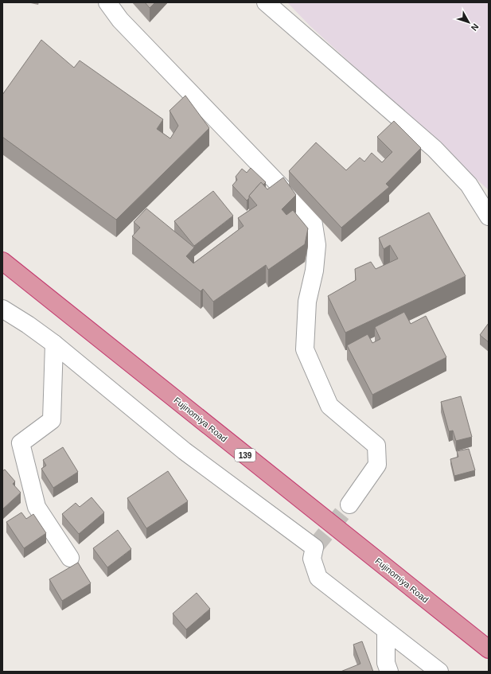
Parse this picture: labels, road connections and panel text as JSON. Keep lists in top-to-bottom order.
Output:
{
  "streets": {
    "highway": ["Fujinomiya Road", "139"]
  },
  "north": "bottom right"
}
